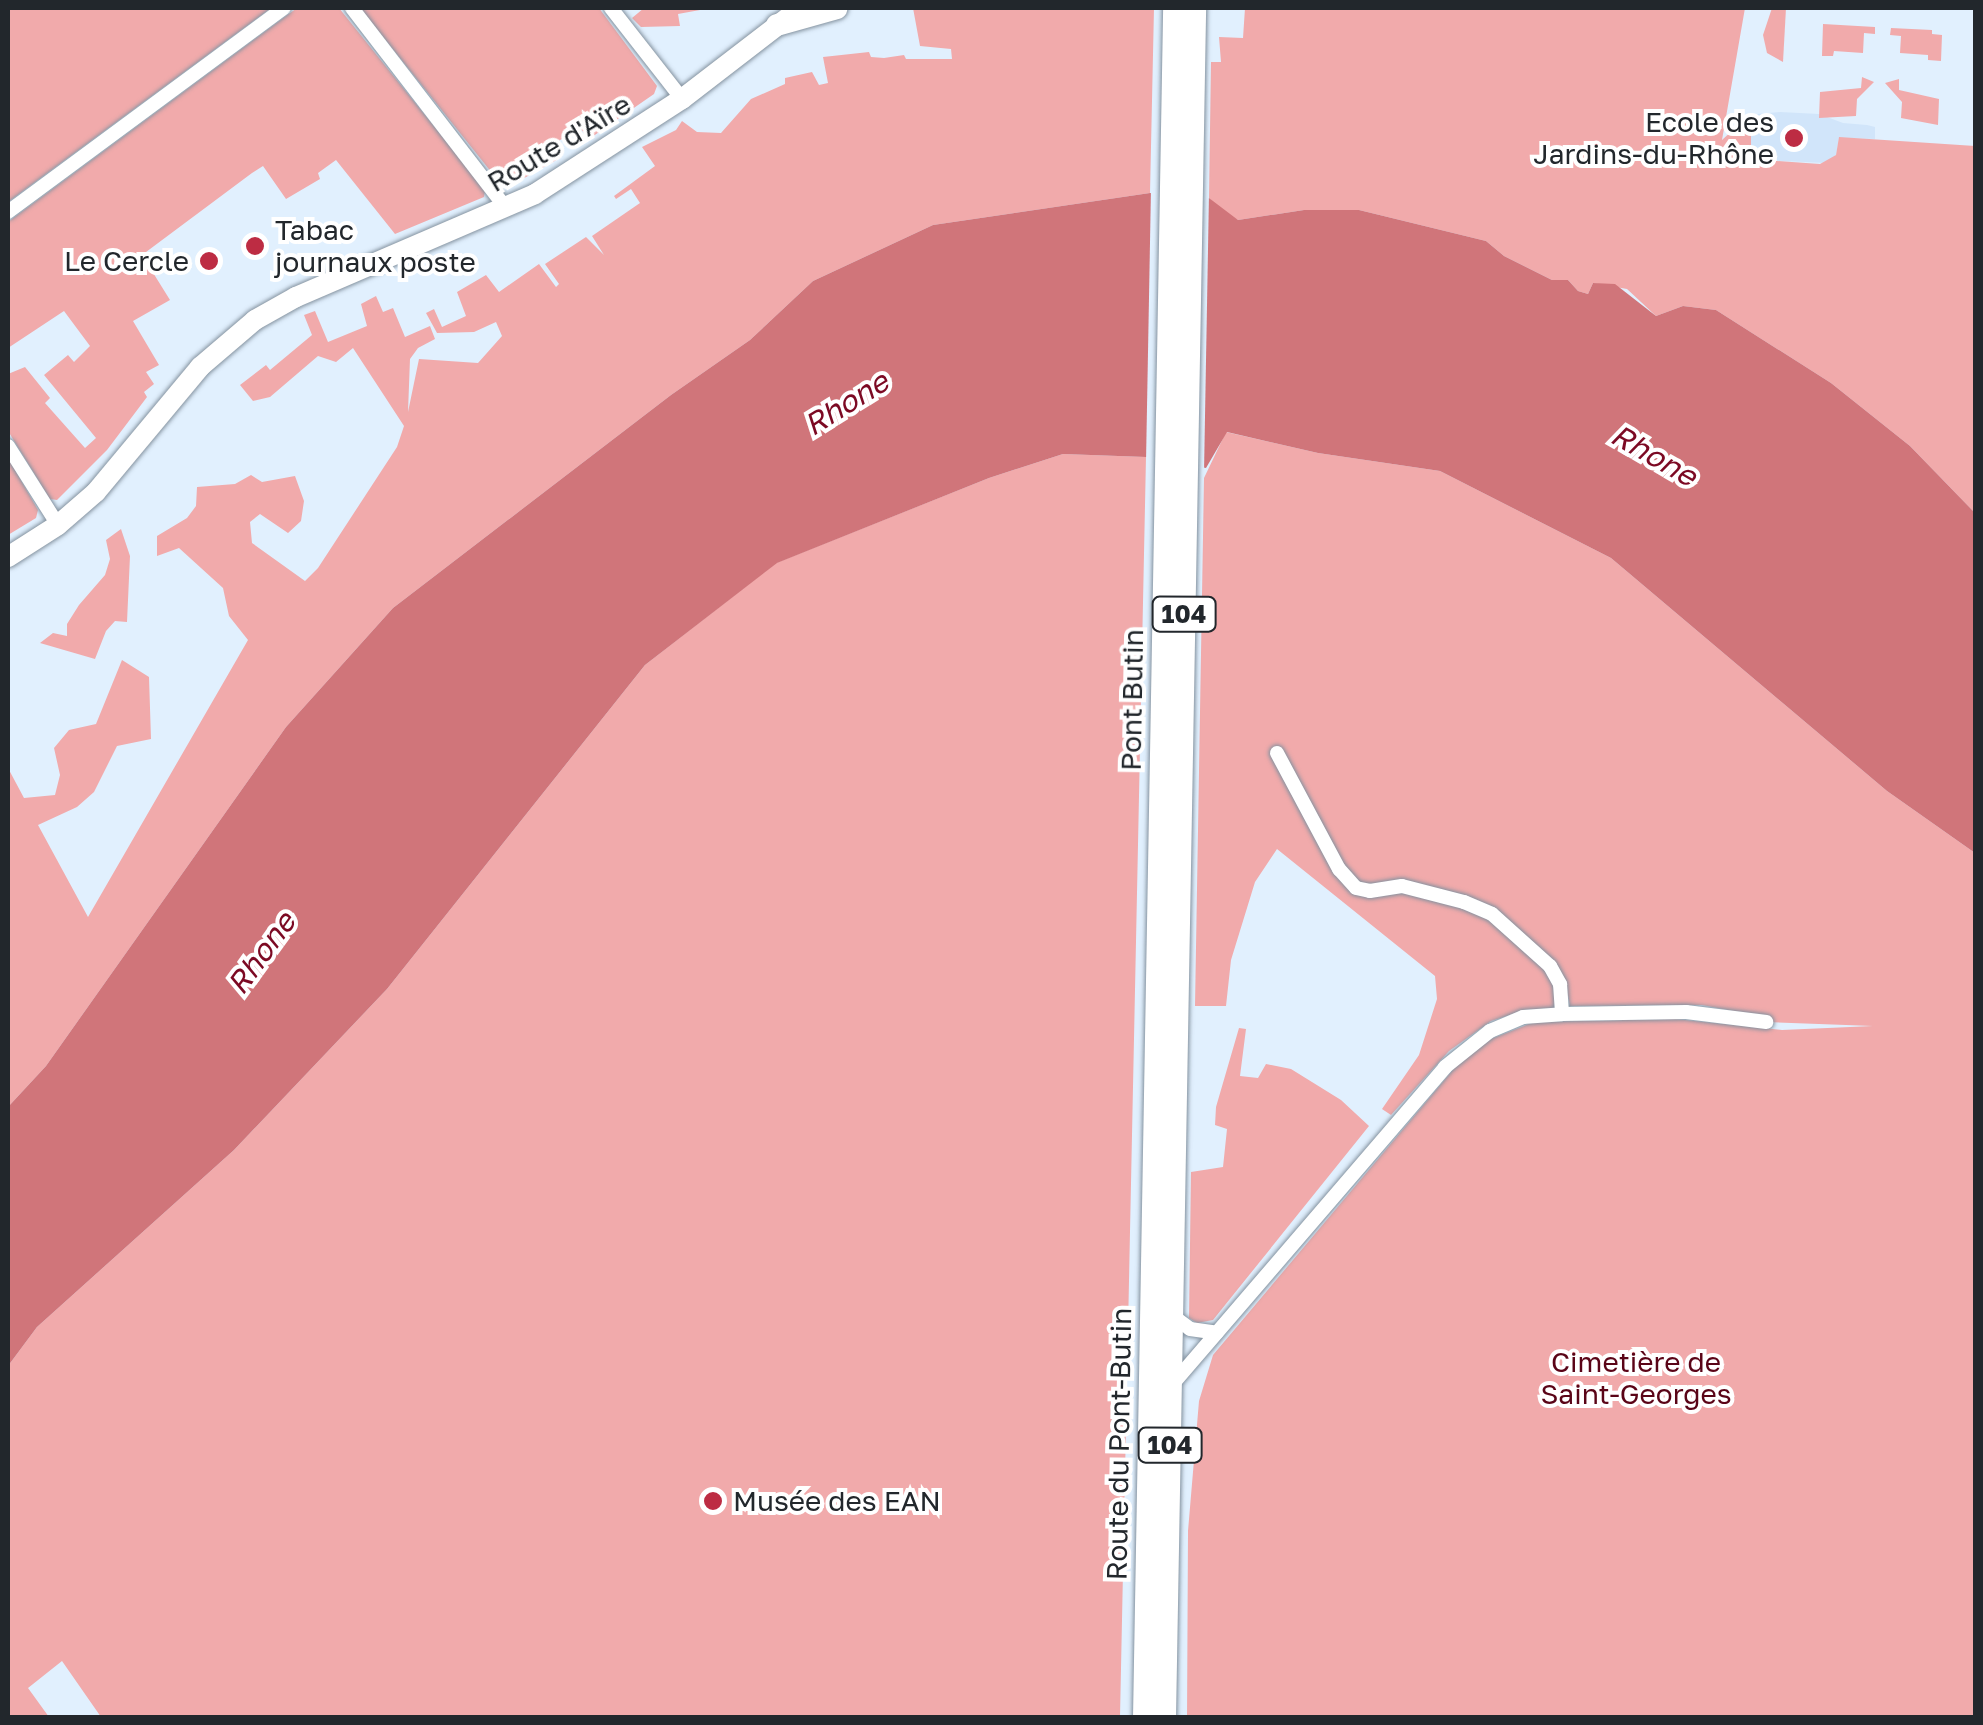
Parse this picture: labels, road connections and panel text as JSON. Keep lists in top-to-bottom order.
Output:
{
  "streets": {
    "main road": ["104", "Pont Butin", "Route du Pont-Butin"],
    "street": ["Route d'Aïre"]
  },
  "crossings": [
    ["104", "Pont Butin"],
    ["Pont Butin", "Route du Pont-Butin"]
  ],
  "water": ["Rhone"],
  "parks": ["Cimetière de Saint-Georges"],
  "places": [
    "Ecole des Jardins-du-Rhône",
    "Tabac journaux poste",
    "Le Cercle",
    "Musée des EAN"
  ]
}
